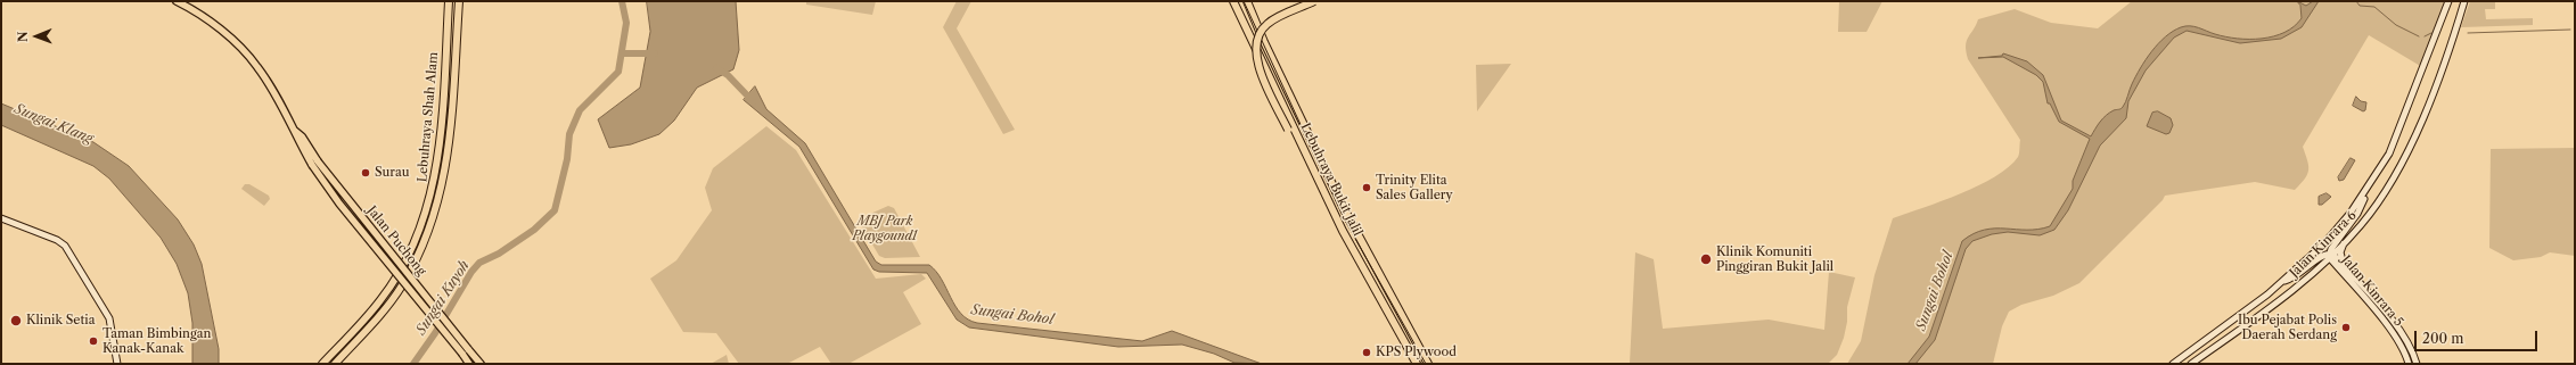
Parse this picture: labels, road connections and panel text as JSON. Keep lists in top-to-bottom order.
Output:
{
  "streets": {
    "highway": ["Lebuhraya Shah Alam", "Lebuhraya Bukit Jalil"],
    "main road": ["Jalan Puchong", "Jalan Kinrara 6", "Jalan Kinrara 5"]
  },
  "crossings": [
    ["Jalan Kinrara 6", "Jalan Kinrara 5"]
  ],
  "water": ["Sungai Klang", "Sungai Bohol", "Sungai Kuyoh"],
  "parks": ["MBJ Park Playgound1"],
  "places": [
    "Surau",
    "Trinity Elita Sales Gallery",
    "Klinik Komuniti Pinggiran Bukit Jalil",
    "Klinik Setia",
    "Ibu Pejabat Polis Daerah Serdang",
    "Taman Bimbingan Kanak-Kanak",
    "KPS Plywood"
  ],
  "scale_bar": "200 m",
  "north": "left"
}
